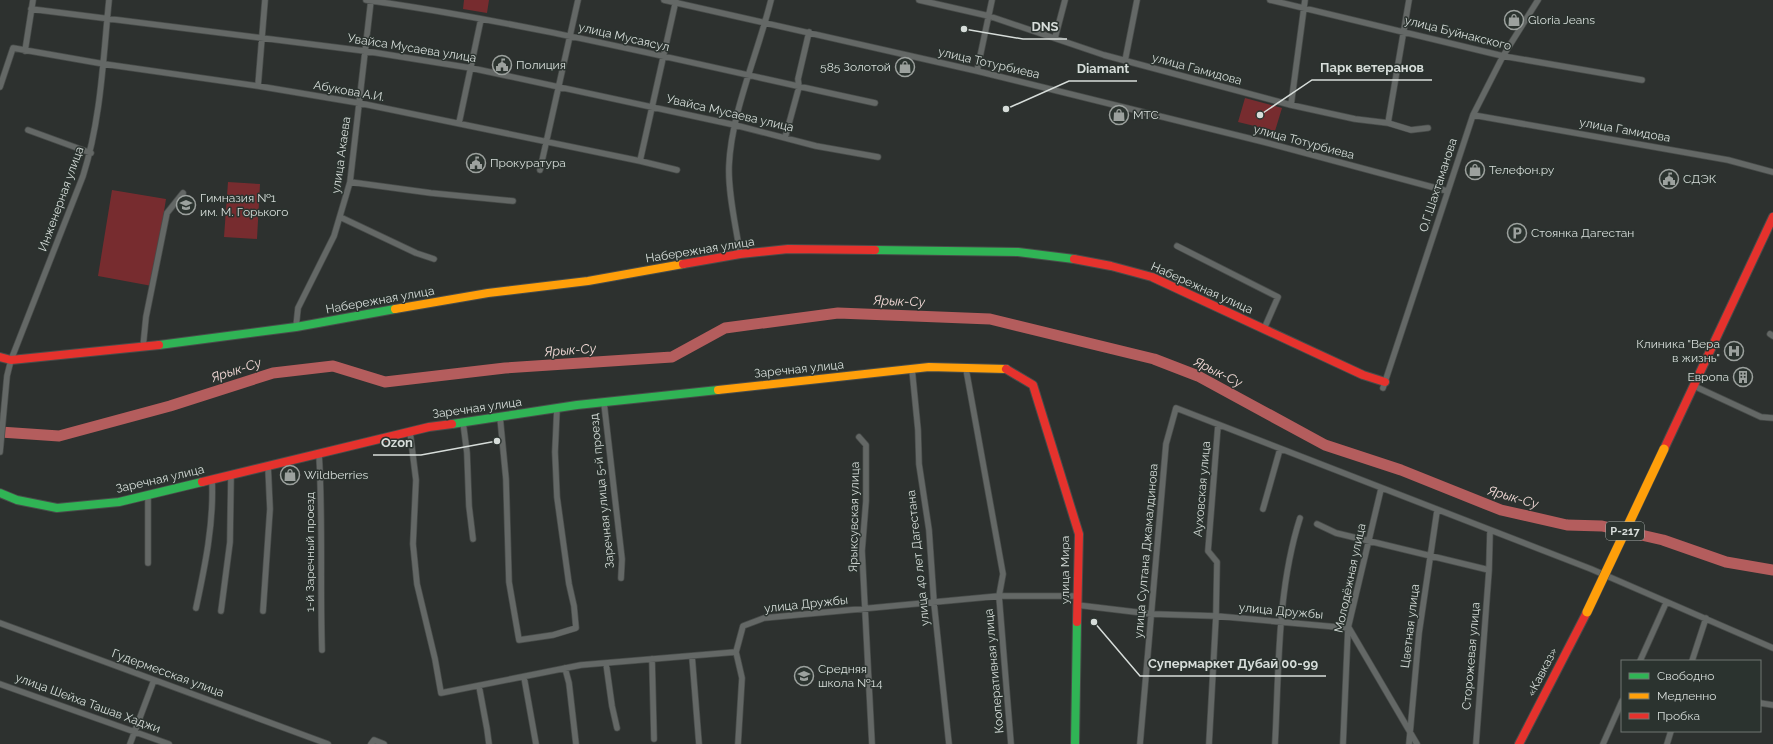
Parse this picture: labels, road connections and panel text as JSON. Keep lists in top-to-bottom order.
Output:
{
  "streets": {
    "main road": [
      "Набережная улица",
      "Заречная улица",
      "Р-217",
      "улица Мира",
      "«Кавказ»"
    ],
    "street": [
      "улица Буйнакского",
      "улица Мусаясул",
      "Увайса Мусаева улица",
      "улица Тотурбиева",
      "улица Гамидова",
      "Абукова А.И.",
      "улица Акаева",
      "О.Г.Шахтаманова",
      "Инженерная улица",
      "Ауховская улица",
      "Заречная улица 5-й проезд",
      "Ярыксувская улица",
      "улица Султана Джамалдинова",
      "1-й Заречный проезд",
      "улица 40 лет Дагестана",
      "Молодёжная улица",
      "улица Дружбы",
      "Цветная улица",
      "Сторожевая улица",
      "Кооперативная улица",
      "Гудермесская улица",
      "улица Шейха Ташав Хаджи"
    ]
  },
  "crossings": [
    ["улица Буйнакского", "О.Г.Шахтаманова"],
    ["улица Мусаясул", "улица Акаева"],
    ["Увайса Мусаева улица", "улица Акаева"],
    ["Увайса Мусаева улица", "Инженерная улица"],
    ["улица Тотурбиева", "О.Г.Шахтаманова"],
    ["улица Гамидова", "О.Г.Шахтаманова"],
    ["Абукова А.И.", "улица Акаева"],
    ["Абукова А.И.", "Инженерная улица"],
    ["улица Акаева", "Набережная улица"],
    ["О.Г.Шахтаманова", "Набережная улица"],
    ["Инженерная улица", "Набережная улица"],
    ["Заречная улица", "Заречная улица 5-й проезд"],
    ["Заречная улица", "1-й Заречный проезд"],
    ["Заречная улица", "улица 40 лет Дагестана"],
    ["Заречная улица", "улица Мира"],
    ["Ауховская улица", "улица Султана Джамалдинова"],
    ["Ауховская улица", "улица Дружбы"],
    ["Ярыксувская улица", "улица Дружбы"],
    ["Р-217", "«Кавказ»"],
    ["улица Султана Джамалдинова", "улица Дружбы"],
    ["улица 40 лет Дагестана", "улица Дружбы"],
    ["улица Мира", "улица Дружбы"],
    ["Молодёжная улица", "улица Дружбы"],
    ["улица Дружбы", "Кооперативная улица"]
  ],
  "water": ["Ярык-Су"],
  "places": {
    "shop": [
      "Gloria Jeans",
      "585 Золотой",
      "МТС",
      "Телефон.ру",
      "Wildberries"
    ],
    "other": [
      "DNS",
      "Diamant",
      "Парк ветеранов",
      "Ozon",
      "Супермаркет Дубай 00-99"
    ],
    "public building": ["Полиция", "Прокуратура", "СДЭК"],
    "school or university": ["Гимназия №1 им. М. Горького", "Средняя школа №14"],
    "parking": ["Стоянка Дагестан"],
    "hospital": ["Клиника \"Вера в жизнь\""],
    "building": ["Европа"]
  },
  "legend": ["Свободно", "Медленно", "Пробка"]
}
